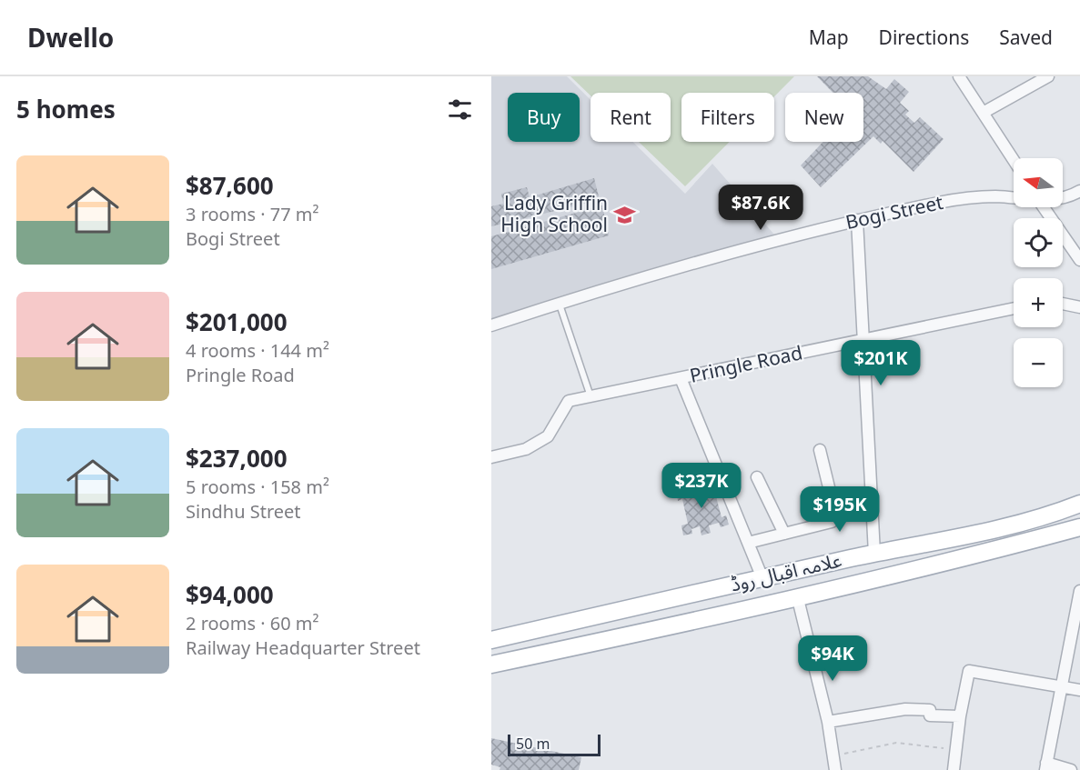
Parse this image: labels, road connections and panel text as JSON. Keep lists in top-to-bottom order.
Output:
{
  "streets": {
    "main road": ["علامہ اقبال روڈ"],
    "street": ["Bogi Street", "Pringle Road"]
  },
  "places": {
    "school or university": ["Lady Griffin High School"]
  },
  "scale_bar": "50 m",
  "north": "left",
  "page": {
    "header": "Dwello",
    "nav": ["Map", "Directions", "Saved"],
    "heading": "5 homes",
    "chip": [
      "Buy",
      "Rent",
      "Filters",
      "New"
    ],
    "list": [
      {
        "name": "$87,600",
        "note": "3 rooms · 77 m² · Bogi Street"
      },
      {
        "name": "$201,000",
        "note": "4 rooms · 144 m² · Pringle Road"
      },
      {
        "name": "$237,000",
        "note": "5 rooms · 158 m² · Sindhu Street"
      },
      {
        "name": "$94,000",
        "note": "2 rooms · 60 m² · Railway Headquarter Street"
      }
    ],
    "map_buttons": ["+", "−"],
    "price": [
      "$87.6K",
      "$201K",
      "$237K",
      "$195K",
      "$94K"
    ],
    "scale": "50 m"
  }
}
